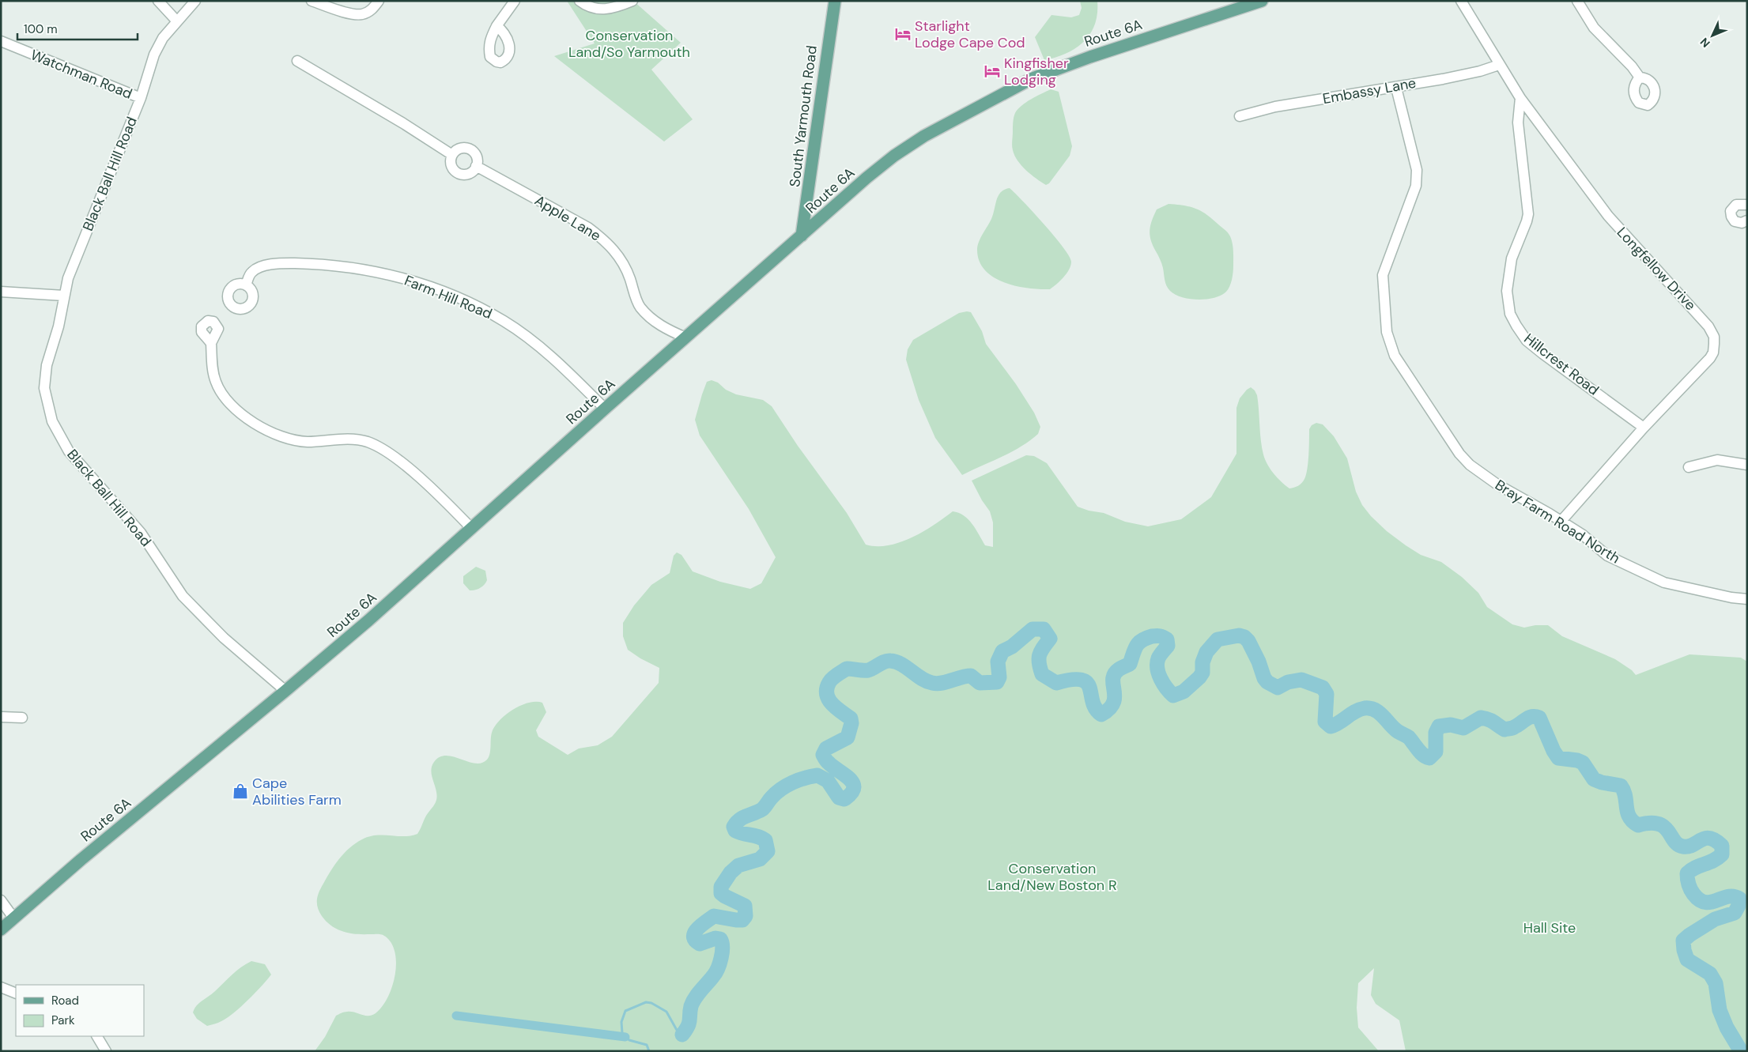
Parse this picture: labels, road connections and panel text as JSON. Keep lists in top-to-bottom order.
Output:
{
  "streets": {
    "main road": ["Route 6A", "South Yarmouth Road"],
    "street": [
      "Watchman Road",
      "Embassy Lane",
      "Black Ball Hill Road",
      "Apple Lane",
      "Longfellow Drive",
      "Farm Hill Road",
      "Hillcrest Road",
      "Bray Farm Road North"
    ]
  },
  "crossings": [
    ["Route 6A", "South Yarmouth Road"],
    ["Route 6A", "Black Ball Hill Road"],
    ["Route 6A", "Apple Lane"],
    ["Route 6A", "Farm Hill Road"],
    ["Watchman Road", "Black Ball Hill Road"],
    ["Embassy Lane", "Longfellow Drive"],
    ["Embassy Lane", "Bray Farm Road North"],
    ["Longfellow Drive", "Hillcrest Road"],
    ["Longfellow Drive", "Bray Farm Road North"]
  ],
  "parks": ["Conservation Land/So Yarmouth", "Conservation Land/New Boston R", "Hall Site"],
  "places": {
    "hotel": ["Starlight Lodge Cape Cod", "Kingfisher Lodging"],
    "shop": ["Cape Abilities Farm"]
  },
  "legend": ["Road", "Park"],
  "scale_bar": "100 m",
  "north": "bottom left"
}
